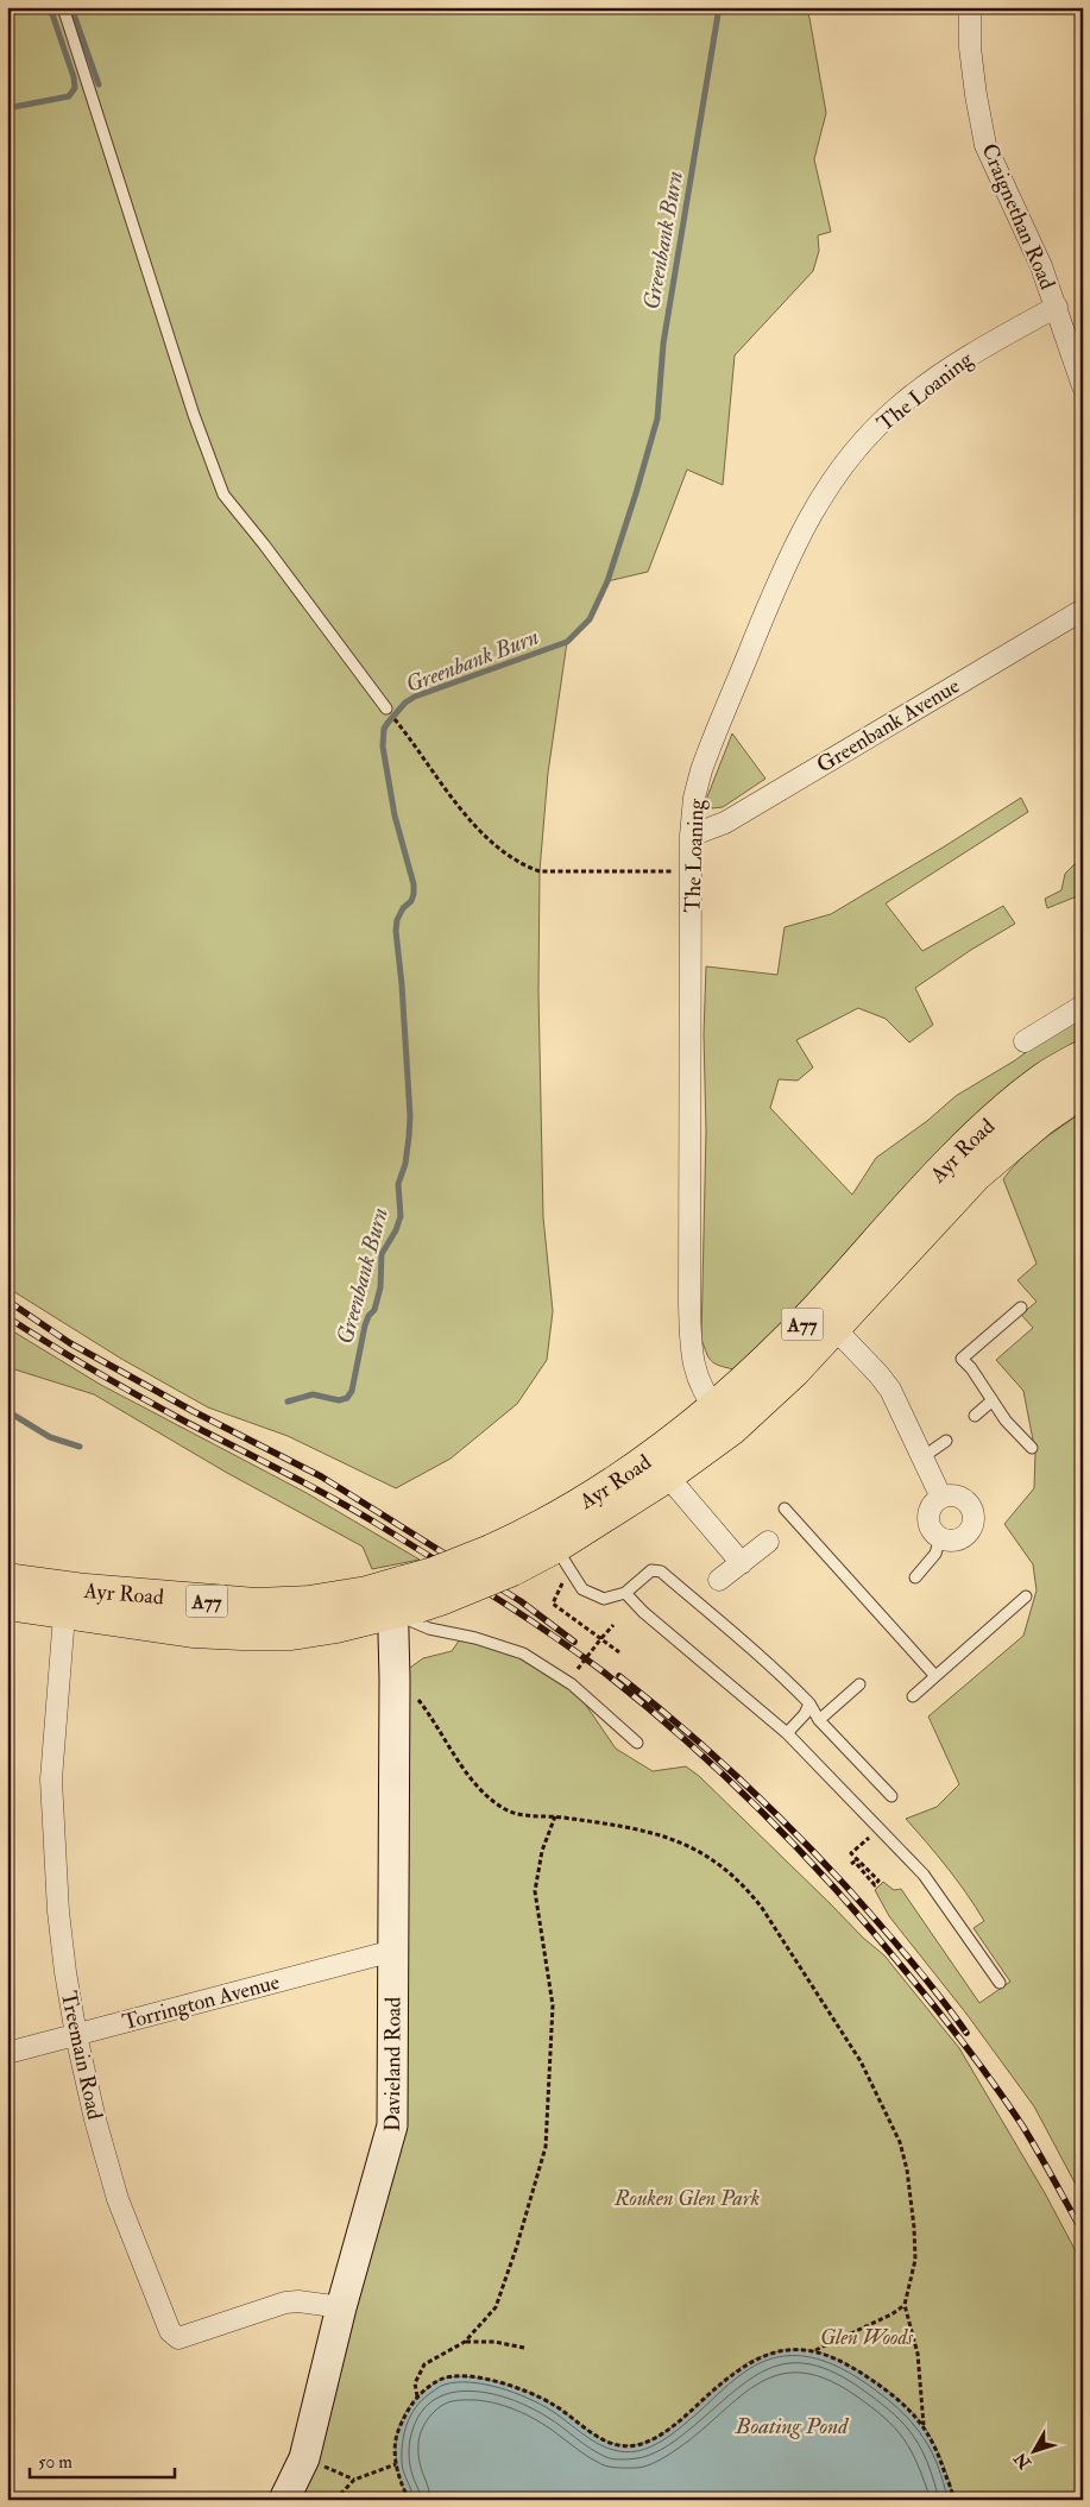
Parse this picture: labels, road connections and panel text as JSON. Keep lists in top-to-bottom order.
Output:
{
  "streets": {
    "main road": ["Ayr Road", "A77"],
    "street": [
      "Craignethan Road",
      "The Loaning",
      "Greenbank Avenue",
      "Torrington Avenue",
      "Treemain Road",
      "Davieland Road"
    ]
  },
  "crossings": [
    ["Craignethan Road", "The Loaning"],
    ["The Loaning", "Greenbank Avenue"],
    ["The Loaning", "Ayr Road"],
    ["Ayr Road", "Treemain Road"],
    ["Ayr Road", "Davieland Road"],
    ["Torrington Avenue", "Treemain Road"],
    ["Torrington Avenue", "Davieland Road"],
    ["Treemain Road", "Davieland Road"]
  ],
  "water": ["Greenbank Burn", "Boating Pond"],
  "parks": ["Rouken Glen Park", "Glen Woods"],
  "scale_bar": "50 m",
  "north": "bottom left"
}
